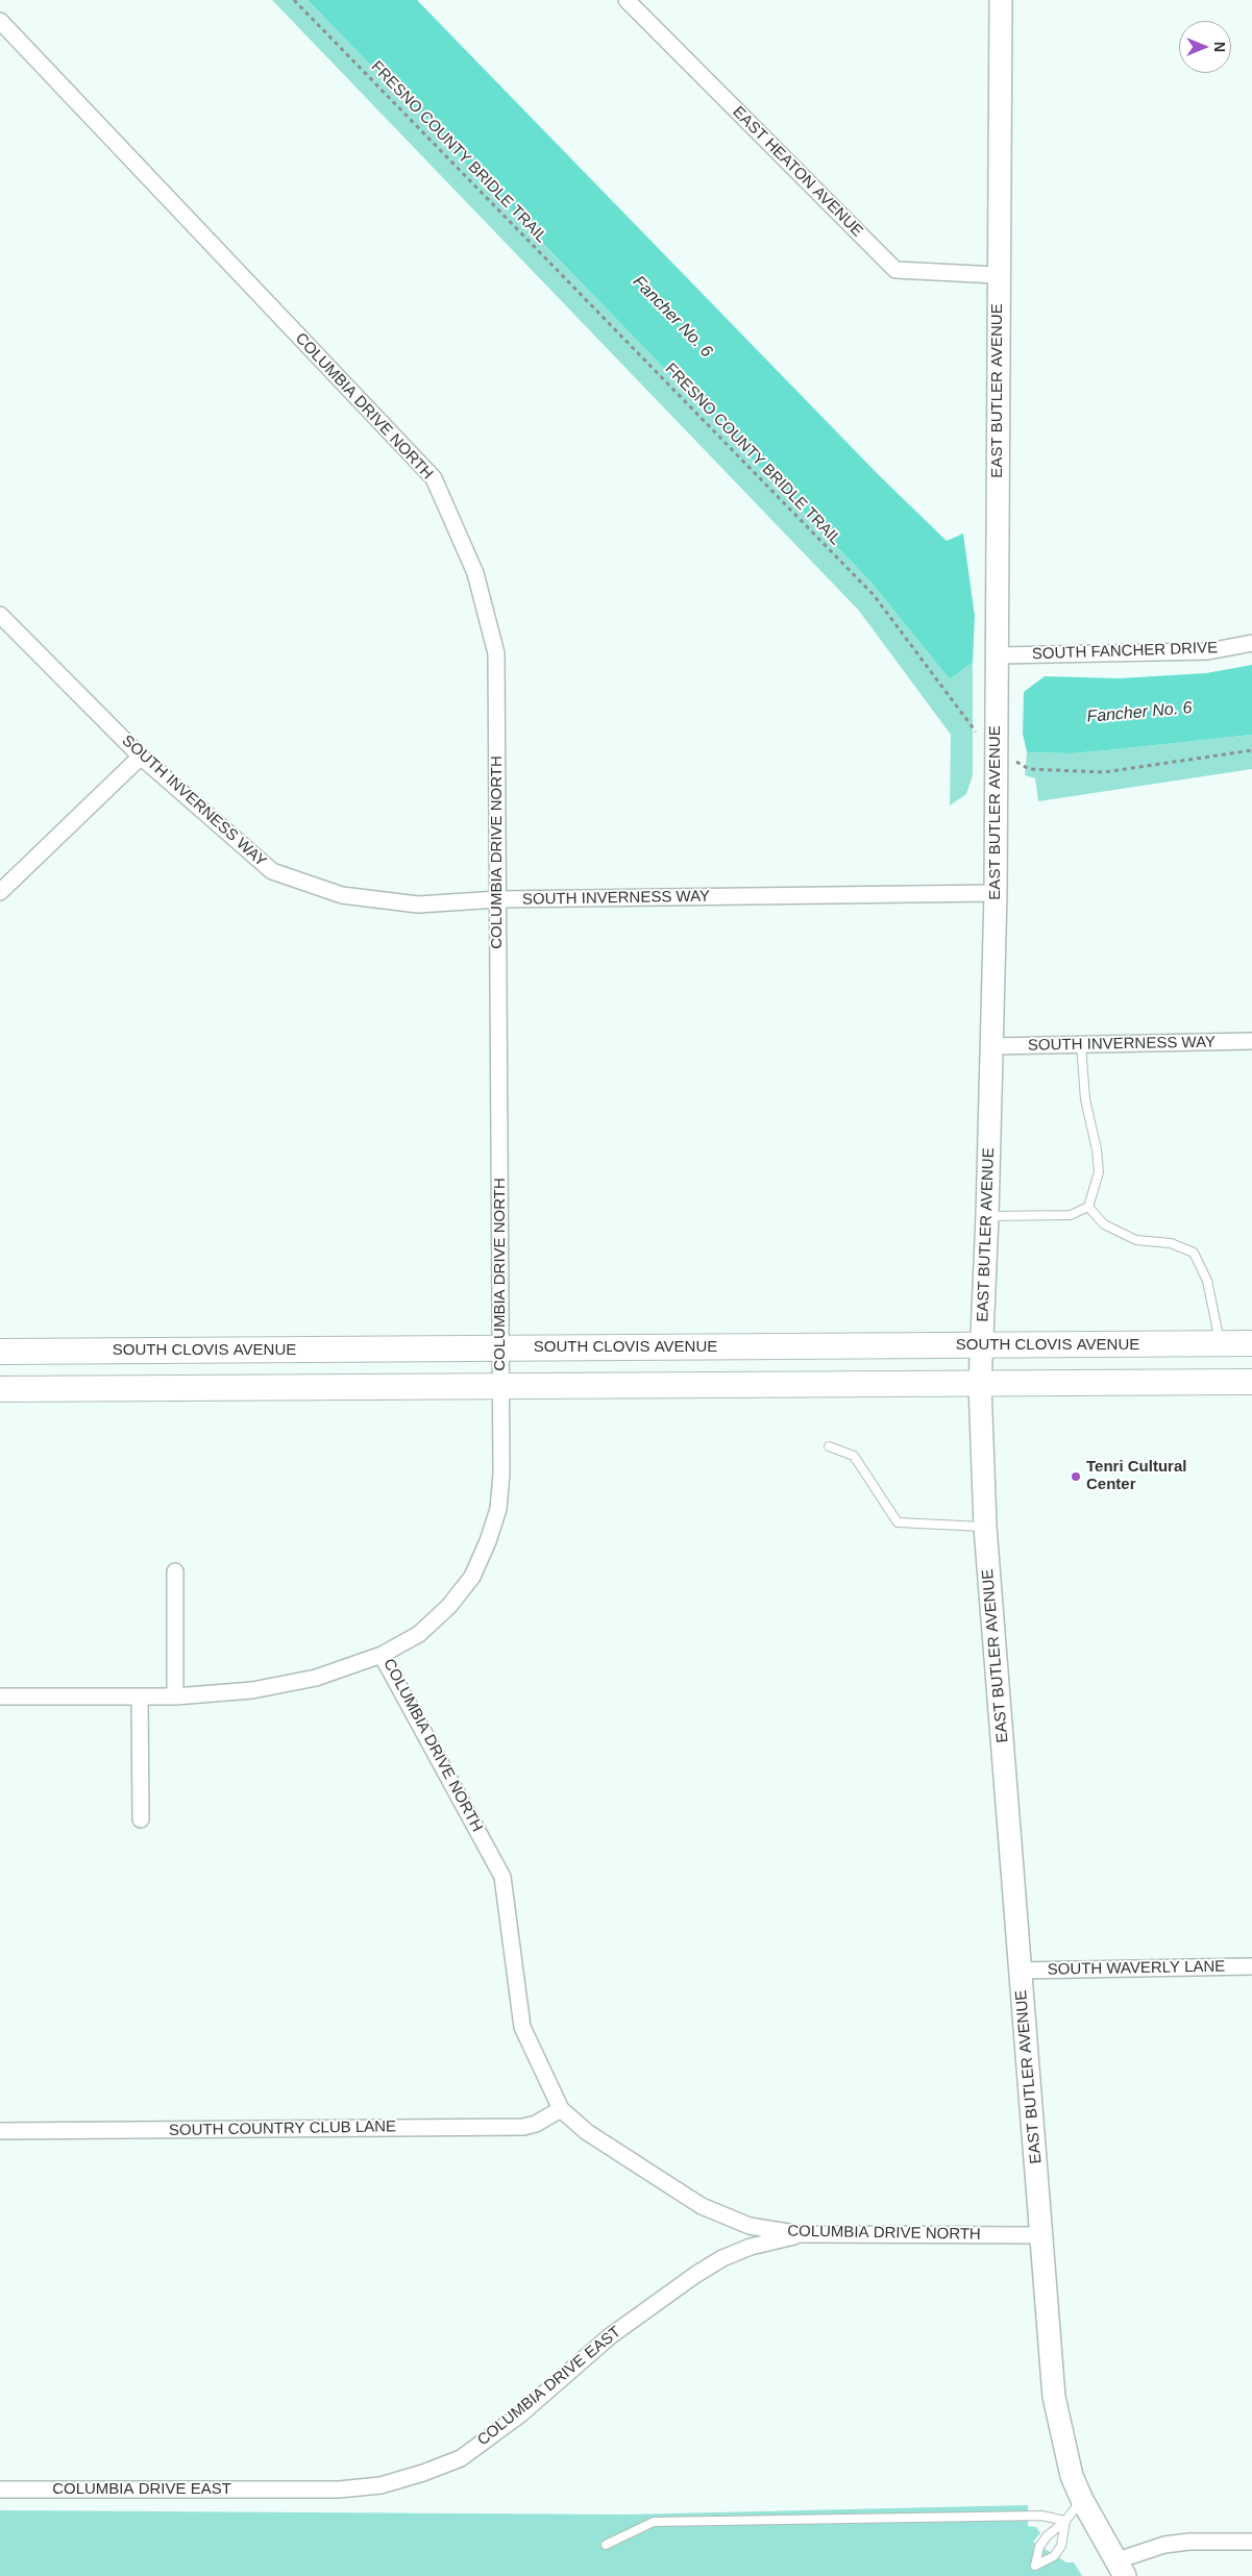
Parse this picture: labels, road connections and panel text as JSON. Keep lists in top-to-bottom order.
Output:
{
  "streets": {
    "main road": ["SOUTH CLOVIS AVENUE"],
    "street": [
      "EAST HEATON AVENUE",
      "EAST BUTLER AVENUE",
      "COLUMBIA DRIVE NORTH",
      "SOUTH FANCHER DRIVE",
      "SOUTH INVERNESS WAY",
      "SOUTH WAVERLY LANE",
      "SOUTH COUNTRY CLUB LANE",
      "COLUMBIA DRIVE EAST"
    ],
    "path": ["FRESNO COUNTY BRIDLE TRAIL"]
  },
  "crossings": [
    ["FRESNO COUNTY BRIDLE TRAIL", "EAST BUTLER AVENUE"],
    ["EAST HEATON AVENUE", "EAST BUTLER AVENUE"],
    ["EAST BUTLER AVENUE", "COLUMBIA DRIVE NORTH"],
    ["EAST BUTLER AVENUE", "SOUTH FANCHER DRIVE"],
    ["EAST BUTLER AVENUE", "SOUTH INVERNESS WAY"],
    ["EAST BUTLER AVENUE", "SOUTH CLOVIS AVENUE"],
    ["EAST BUTLER AVENUE", "SOUTH WAVERLY LANE"],
    ["COLUMBIA DRIVE NORTH", "SOUTH INVERNESS WAY"],
    ["COLUMBIA DRIVE NORTH", "SOUTH CLOVIS AVENUE"],
    ["COLUMBIA DRIVE NORTH", "SOUTH COUNTRY CLUB LANE"],
    ["COLUMBIA DRIVE NORTH", "COLUMBIA DRIVE EAST"]
  ],
  "water": ["Fancher No. 6"],
  "places": ["Tenri Cultural Center"],
  "north": "right"
}
